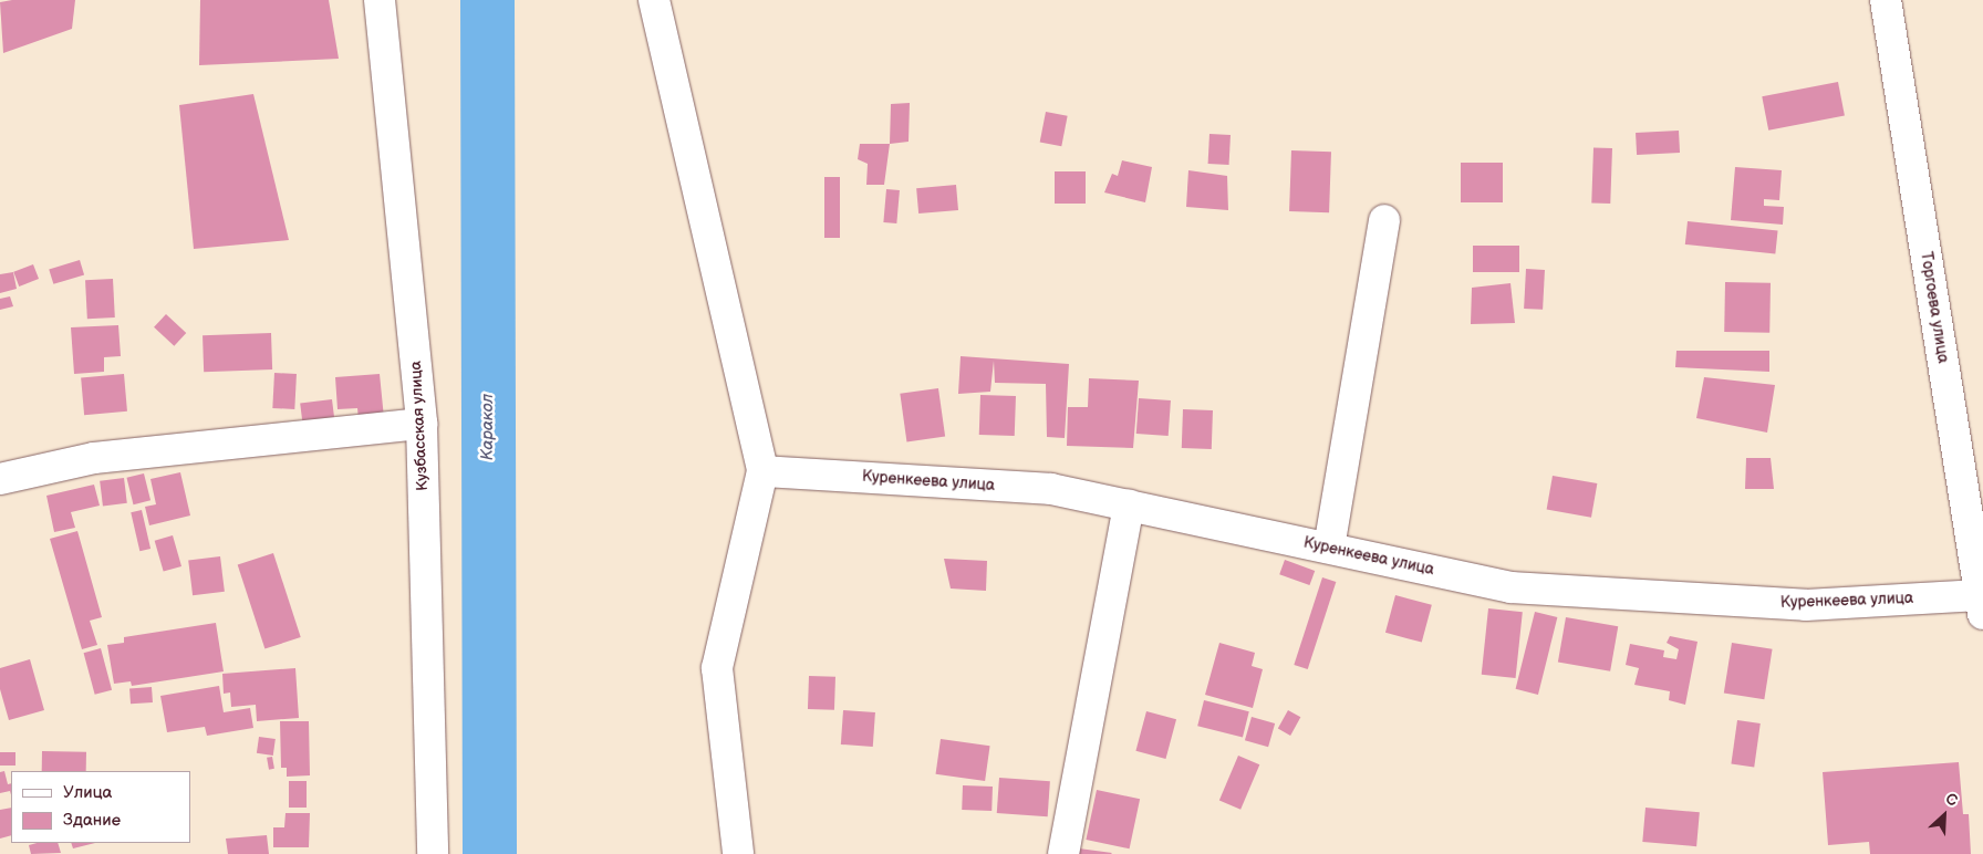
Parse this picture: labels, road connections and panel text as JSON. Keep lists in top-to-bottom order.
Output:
{
  "streets": {
    "street": ["Торгоева улица", "Кузбасская улица", "Куренкеева улица"]
  },
  "crossings": [
    ["Торгоева улица", "Куренкеева улица"]
  ],
  "water": ["Каракол"],
  "legend": ["Улица", "Здание"],
  "north": "top right"
}
